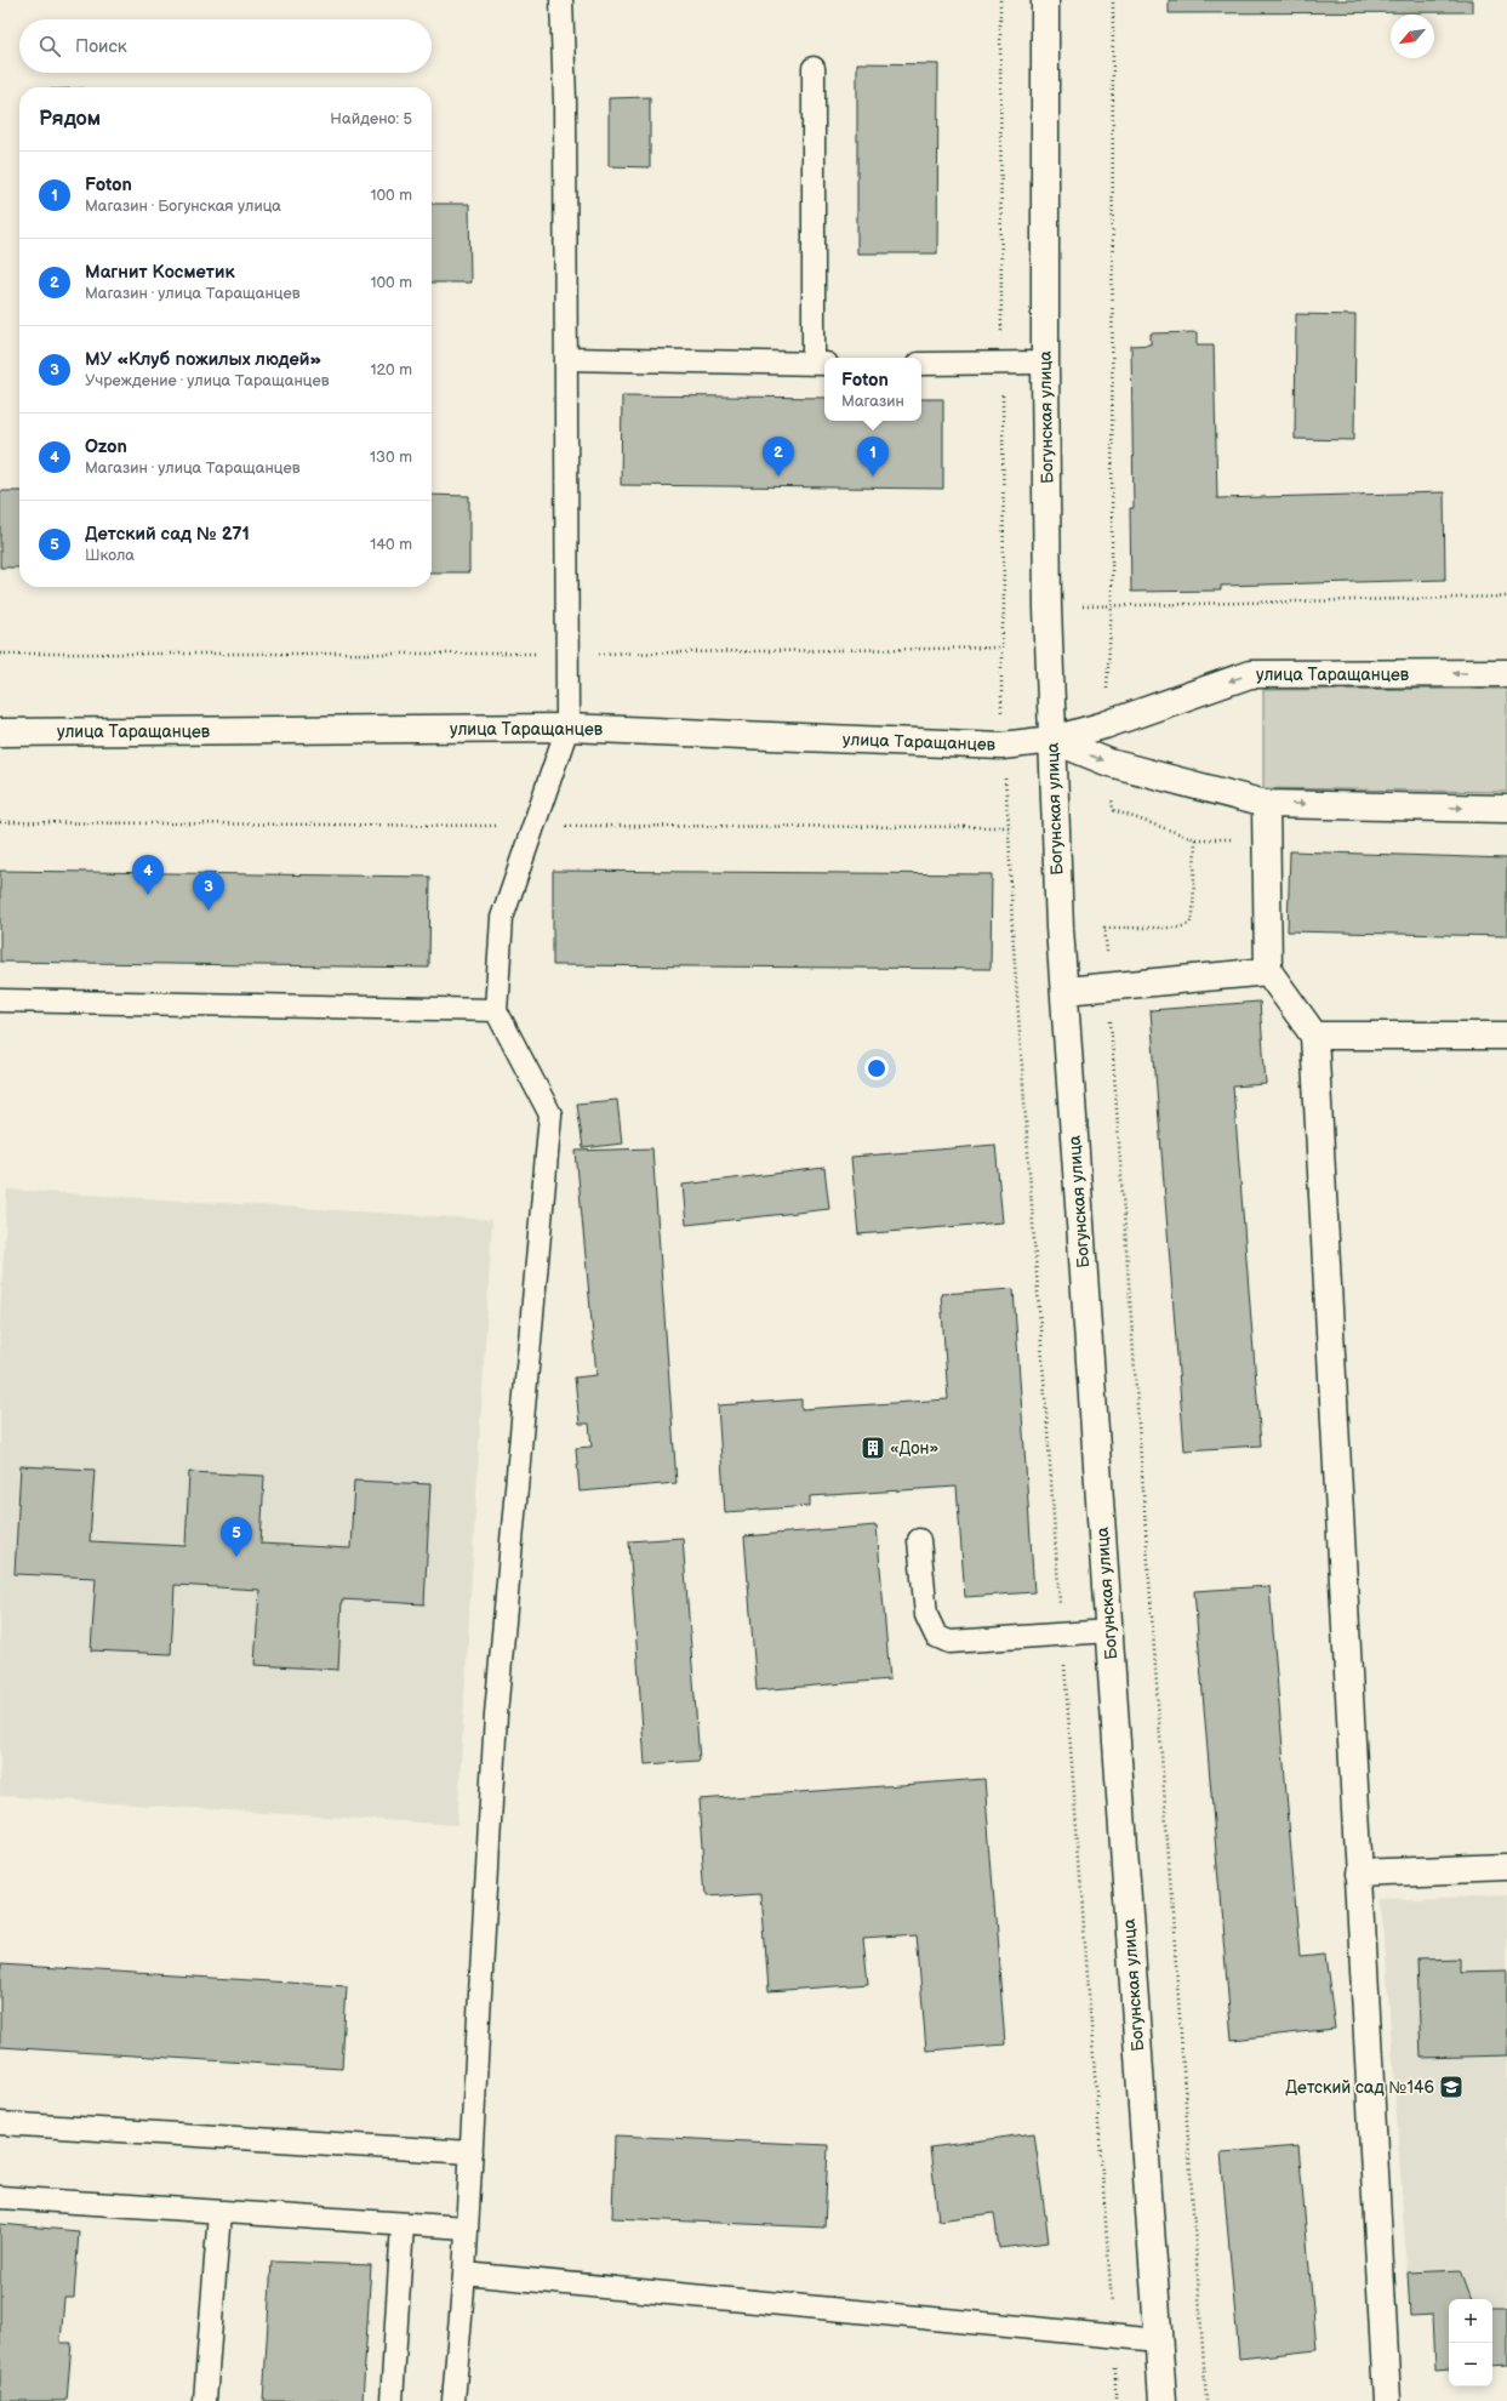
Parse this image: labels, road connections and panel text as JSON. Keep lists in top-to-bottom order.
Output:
{
  "streets": {
    "street": ["Богунская улица", "улица Таращанцев"]
  },
  "crossings": [
    ["Богунская улица", "улица Таращанцев"]
  ],
  "places": {
    "building": ["«Дон»"],
    "school or university": ["Детский сад №146"]
  },
  "north": "bottom left",
  "page": {
    "search": "Поиск",
    "heading": ["Рядом", "Найдено: 5"],
    "list": [
      {
        "mark": "1",
        "name": "Foton",
        "note": "Магазин · Богунская улица",
        "value": "100 m"
      },
      {
        "mark": "2",
        "name": "Магнит Косметик",
        "note": "Магазин · улица Таращанцев",
        "value": "100 m"
      },
      {
        "mark": "3",
        "name": "МУ «Клуб пожилых людей»",
        "note": "Учреждение · улица Таращанцев",
        "value": "120 m"
      },
      {
        "mark": "4",
        "name": "Ozon",
        "note": "Магазин · улица Таращанцев",
        "value": "130 m"
      },
      {
        "mark": "5",
        "name": "Детский сад № 271",
        "note": "Школа",
        "value": "140 m"
      }
    ],
    "popup": ["Foton", "Магазин"],
    "pins": [
      "1",
      "2",
      "4",
      "3",
      "5"
    ],
    "map_buttons": ["+", "−"]
  }
}
